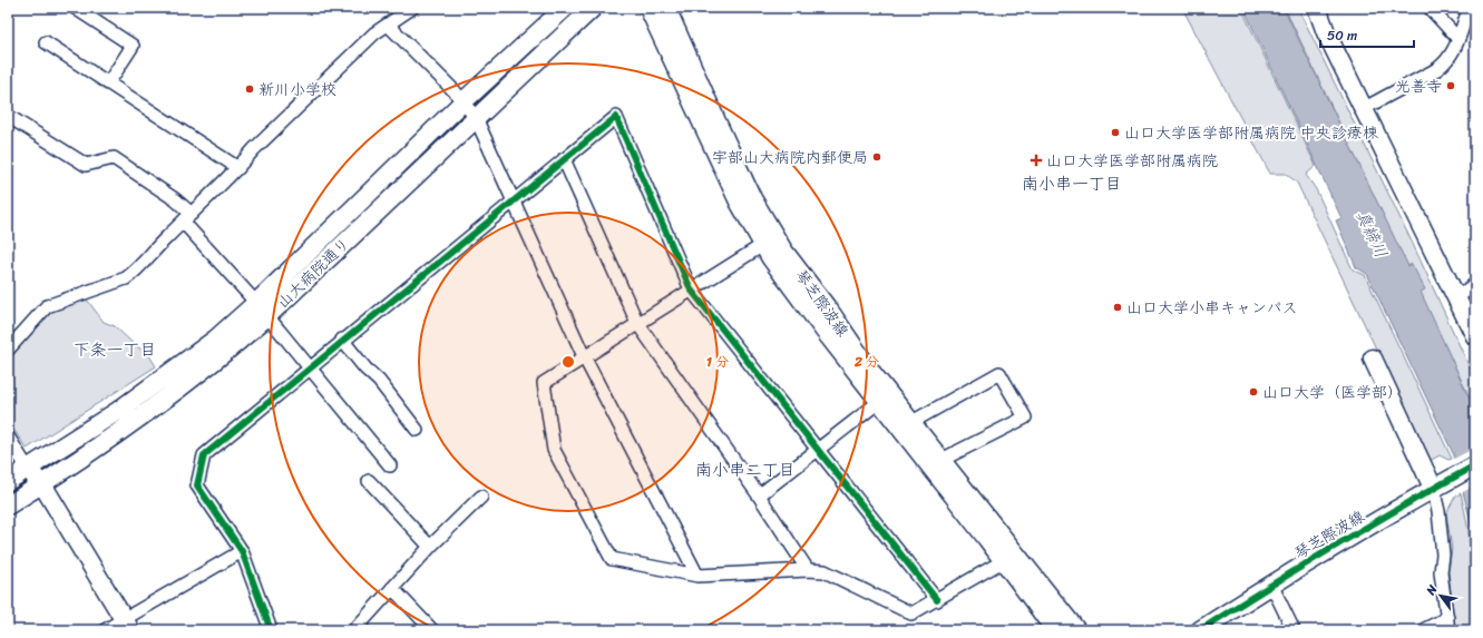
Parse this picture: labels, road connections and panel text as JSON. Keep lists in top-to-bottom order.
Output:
{
  "streets": {
    "street": ["山大病院通り", "琴芝際波線"]
  },
  "districts": ["南小串一丁目", "下条一丁目", "南小串二丁目"],
  "water": ["真締川"],
  "places": {
    "other": [
      "光善寺",
      "新川小学校",
      "山口大学医学部附属病院 中央診療棟",
      "宇部山大病院内郵便局",
      "山口大学小串キャンパス",
      "山口大学（医学部）"
    ],
    "health": ["山口大学医学部附属病院"]
  },
  "scale_bar": "50 m",
  "north": "top left",
  "rings": ["1 分", "2 分"]
}
